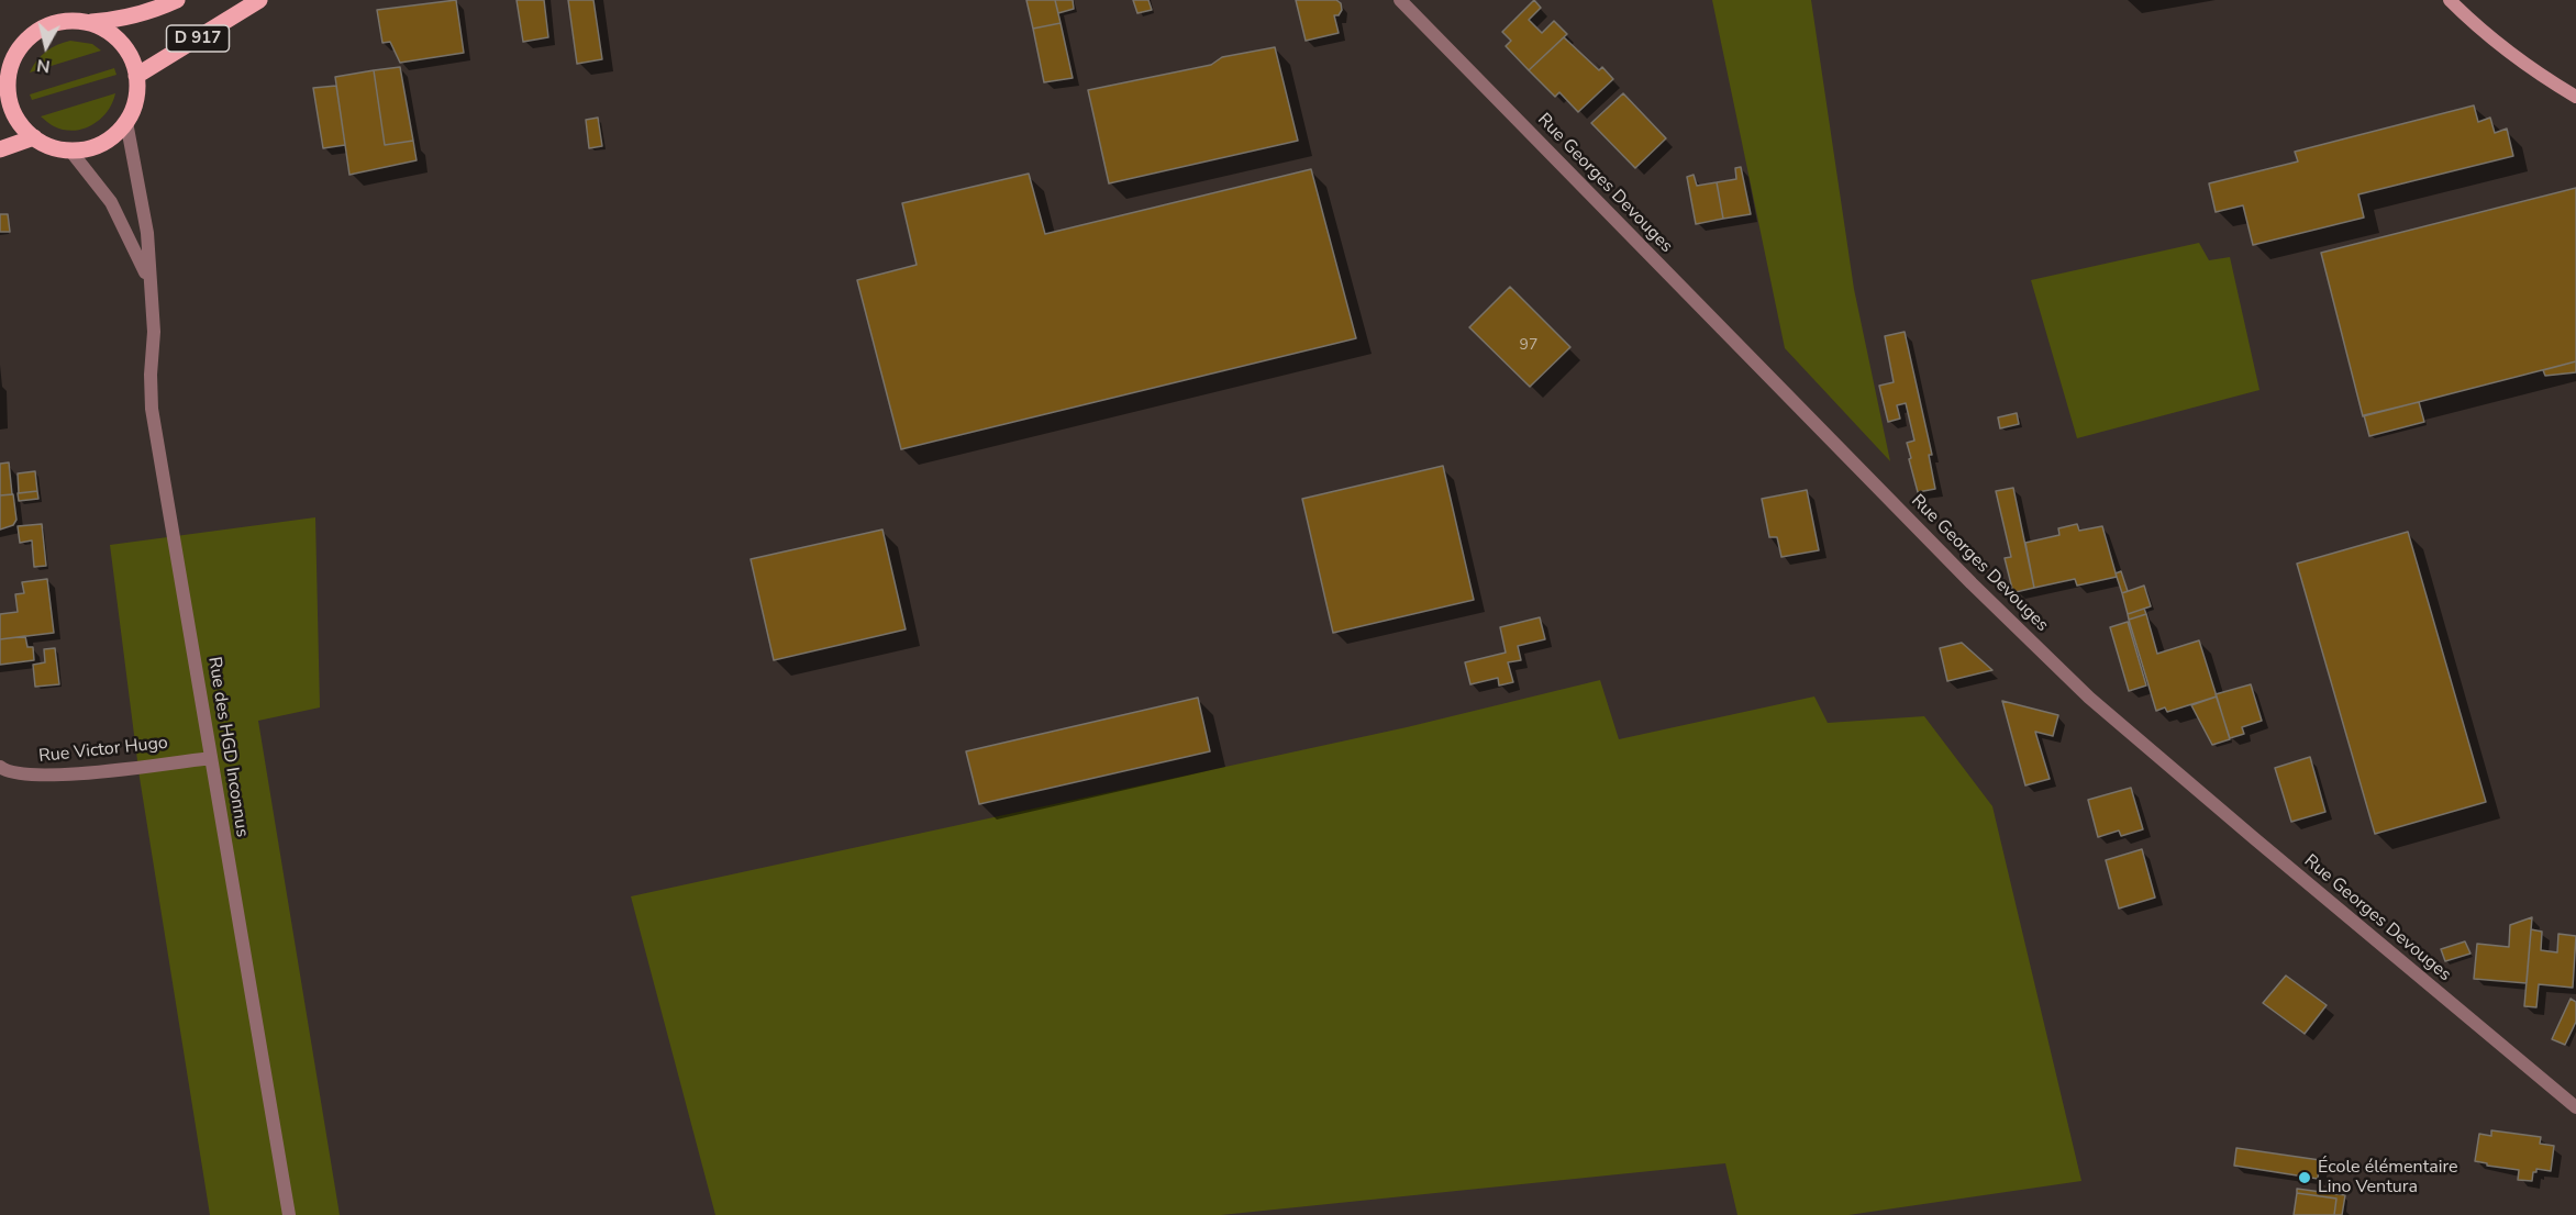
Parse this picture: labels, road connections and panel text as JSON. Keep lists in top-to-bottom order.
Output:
{
  "streets": {
    "main road": ["D 917"],
    "street": ["Rue Georges Devouges", "Rue des HGD Inconnus", "Rue Victor Hugo"]
  },
  "crossings": [
    ["D 917", "Rue des HGD Inconnus"],
    ["Rue des HGD Inconnus", "Rue Victor Hugo"]
  ],
  "places": ["École élémentaire Lino Ventura"],
  "house_numbers": ["97"],
  "north": "bottom"
}
